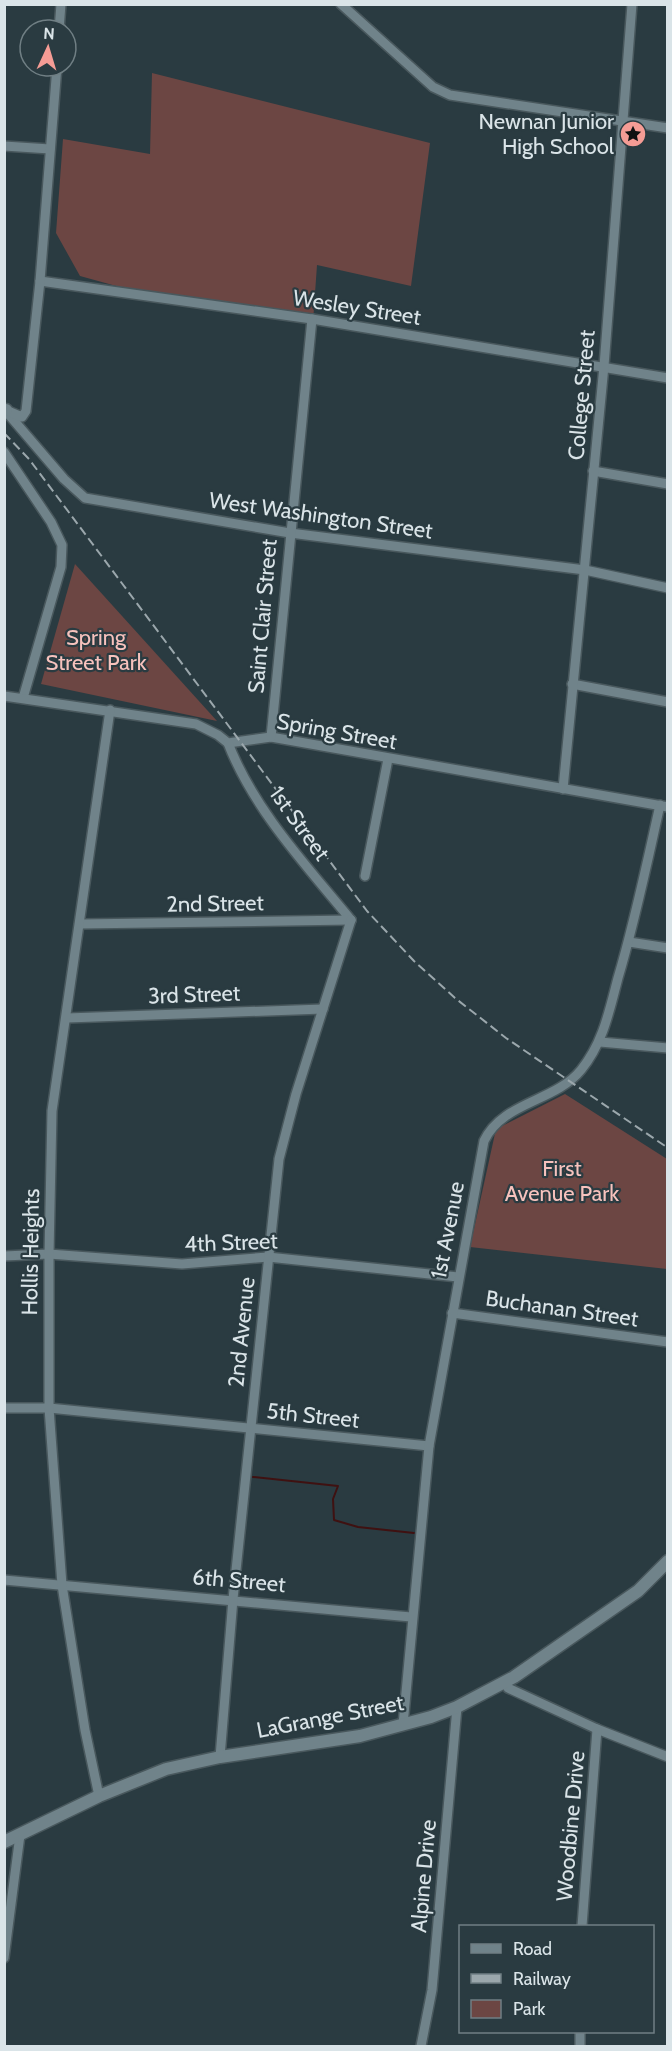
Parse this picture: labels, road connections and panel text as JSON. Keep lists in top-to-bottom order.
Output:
{
  "streets": {
    "street": [
      "Wesley Street",
      "College Street",
      "West Washington Street",
      "Saint Clair Street",
      "Spring Street",
      "1st Street",
      "2nd Street",
      "3rd Street",
      "1st Avenue",
      "4th Street",
      "Hollis Heights",
      "Buchanan Street",
      "2nd Avenue",
      "5th Street",
      "6th Street",
      "LaGrange Street",
      "Woodbine Drive",
      "Alpine Drive"
    ]
  },
  "crossings": [
    ["Wesley Street", "College Street"],
    ["Wesley Street", "Saint Clair Street"],
    ["College Street", "West Washington Street"],
    ["College Street", "Spring Street"],
    ["West Washington Street", "Saint Clair Street"],
    ["Saint Clair Street", "Spring Street"],
    ["Spring Street", "1st Street"],
    ["Spring Street", "1st Avenue"],
    ["1st Street", "2nd Street"],
    ["1st Street", "2nd Avenue"],
    ["2nd Street", "Hollis Heights"],
    ["2nd Street", "2nd Avenue"],
    ["3rd Street", "Hollis Heights"],
    ["3rd Street", "2nd Avenue"],
    ["1st Avenue", "4th Street"],
    ["1st Avenue", "Buchanan Street"],
    ["1st Avenue", "5th Street"],
    ["1st Avenue", "6th Street"],
    ["1st Avenue", "LaGrange Street"],
    ["4th Street", "Hollis Heights"],
    ["4th Street", "2nd Avenue"],
    ["Hollis Heights", "5th Street"],
    ["Hollis Heights", "6th Street"],
    ["Hollis Heights", "LaGrange Street"],
    ["2nd Avenue", "5th Street"],
    ["2nd Avenue", "6th Street"],
    ["2nd Avenue", "LaGrange Street"],
    ["LaGrange Street", "Alpine Drive"]
  ],
  "parks": ["Spring Street Park", "First Avenue Park"],
  "places": {
    "place": ["Newnan Junior High School"]
  },
  "legend": ["Road", "Railway", "Park"],
  "north": "top"
}
